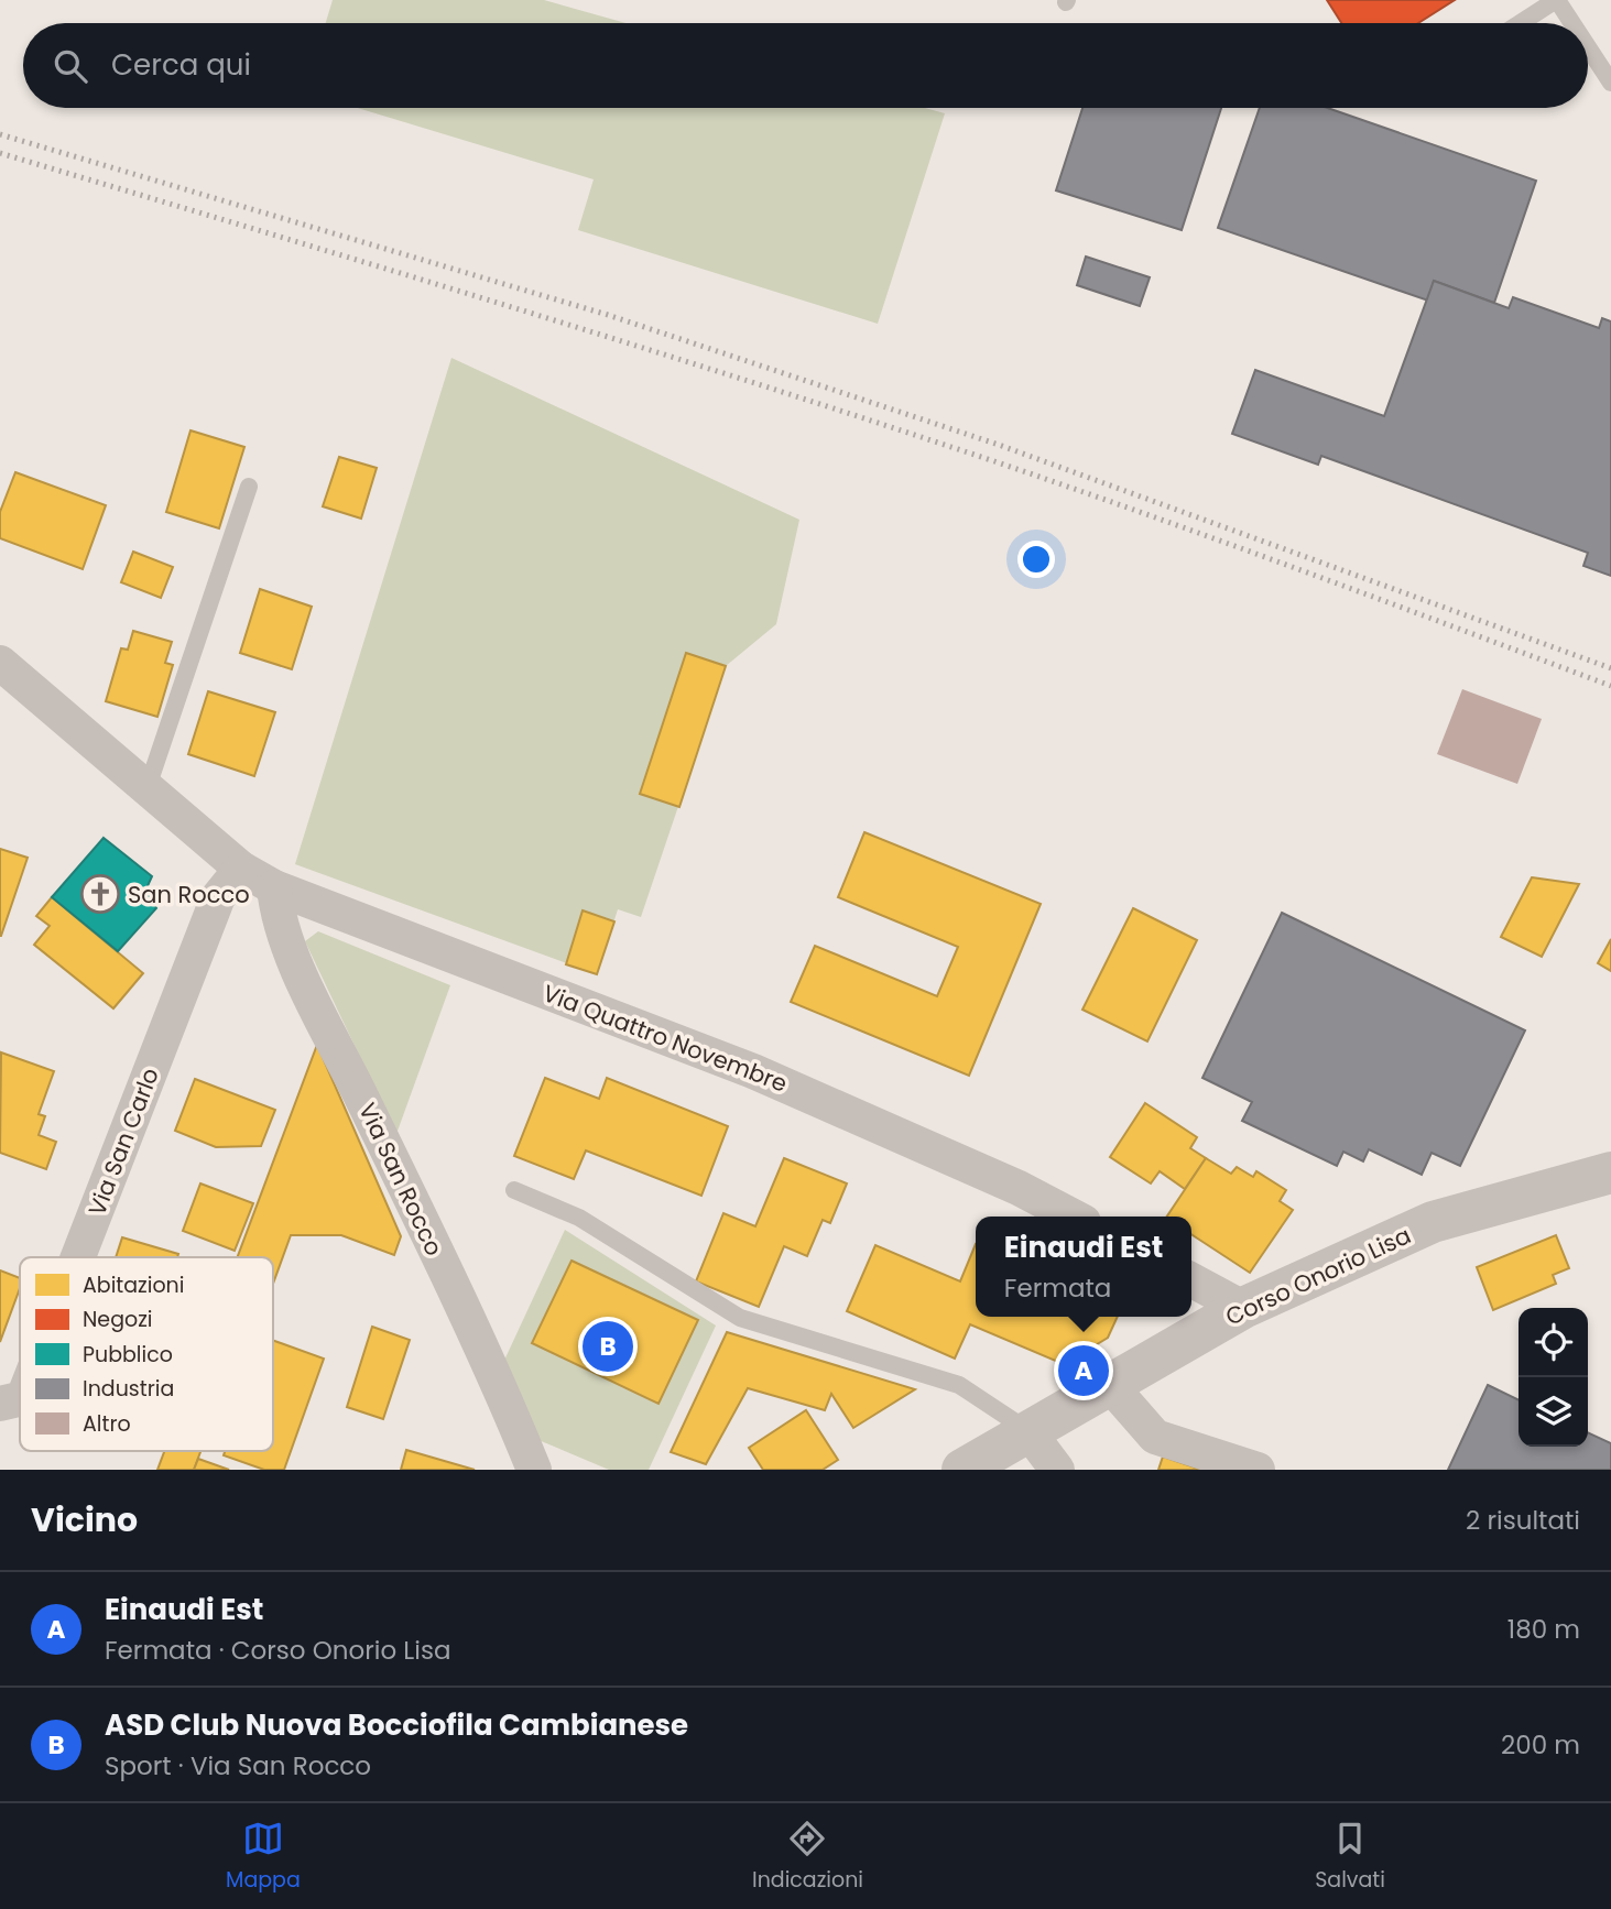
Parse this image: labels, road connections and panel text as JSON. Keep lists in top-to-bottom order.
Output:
{
  "streets": {
    "street": [
      "Via Quattro Novembre",
      "Via San Carlo",
      "Via San Rocco",
      "Corso Onorio Lisa"
    ]
  },
  "crossings": [
    ["Via Quattro Novembre", "Via San Carlo"],
    ["Via Quattro Novembre", "Via San Rocco"]
  ],
  "places": {
    "church": ["San Rocco"]
  },
  "legend": [
    "Abitazioni",
    "Negozi",
    "Pubblico",
    "Industria",
    "Altro"
  ],
  "page": {
    "search": "Cerca qui",
    "popup": ["Einaudi Est", "Fermata"],
    "pins": ["B", "A"],
    "heading": ["Vicino", "2 risultati"],
    "list": [
      {
        "mark": "A",
        "name": "Einaudi Est",
        "note": "Fermata · Corso Onorio Lisa",
        "value": "180 m"
      },
      {
        "mark": "B",
        "name": "ASD Club Nuova Bocciofila Cambianese",
        "note": "Sport · Via San Rocco",
        "value": "200 m"
      }
    ],
    "nav": ["Mappa", "Indicazioni", "Salvati"]
  }
}
